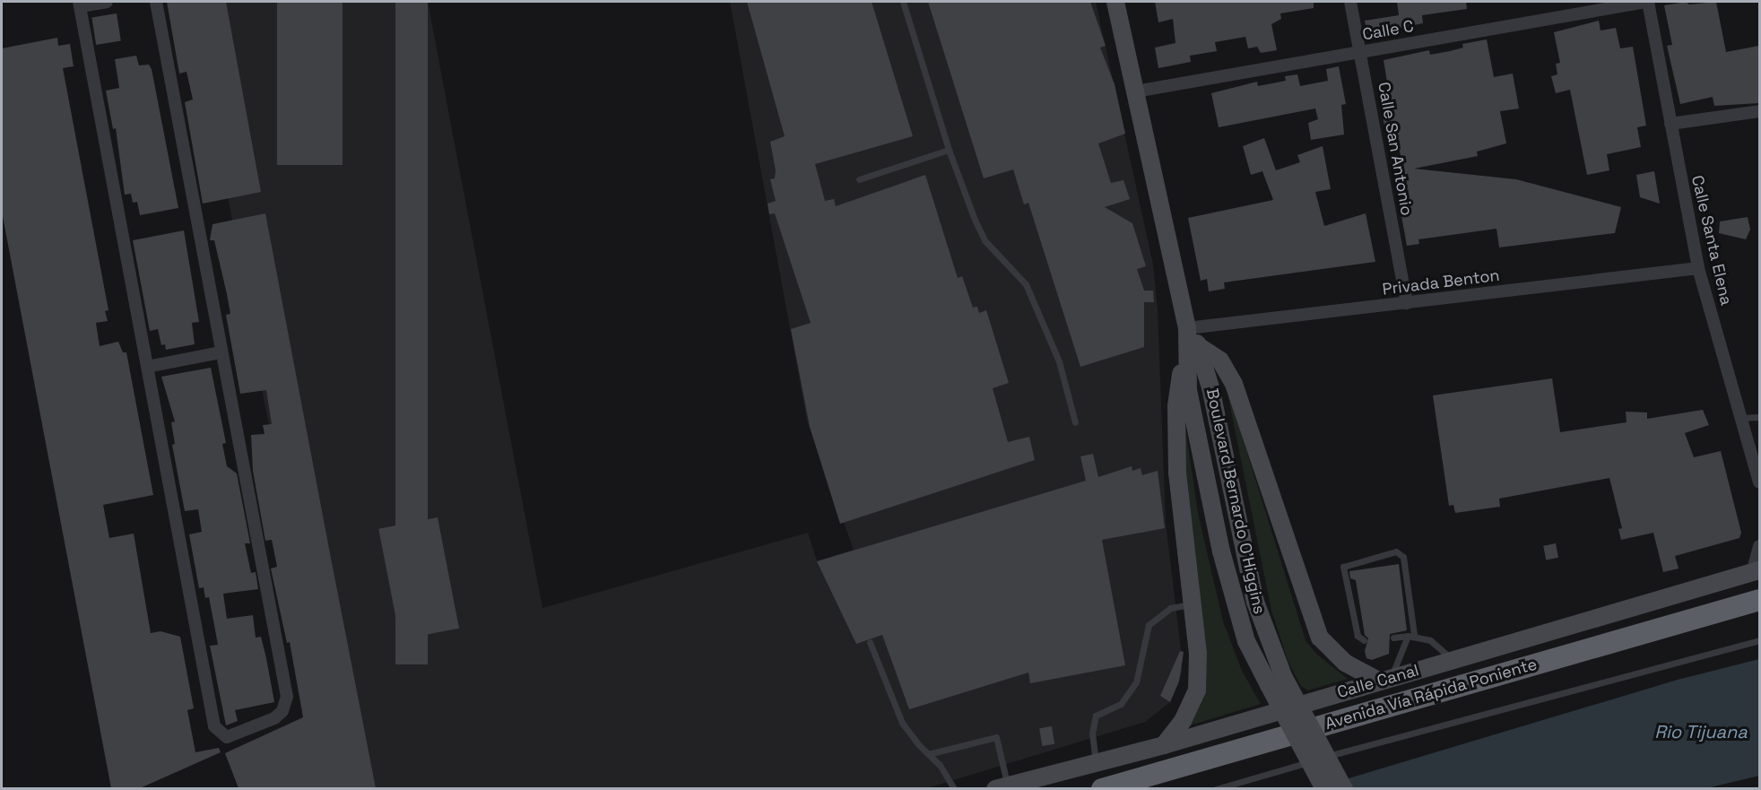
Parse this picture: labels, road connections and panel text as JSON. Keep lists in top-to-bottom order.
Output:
{
  "streets": {
    "highway": ["Avenida Vía Rápida Poniente"],
    "main road": ["Boulevard Bernardo O'Higgins", "Calle Canal"],
    "street": [
      "Calle C",
      "Calle San Antonio",
      "Calle Santa Elena",
      "Privada Benton"
    ]
  },
  "crossings": [
    ["Calle C", "Calle San Antonio"],
    ["Calle C", "Calle Santa Elena"],
    ["Calle C", "Boulevard Bernardo O'Higgins"],
    ["Calle San Antonio", "Privada Benton"],
    ["Calle Santa Elena", "Privada Benton"],
    ["Privada Benton", "Boulevard Bernardo O'Higgins"]
  ],
  "water": ["Rio Tijuana"]
}
